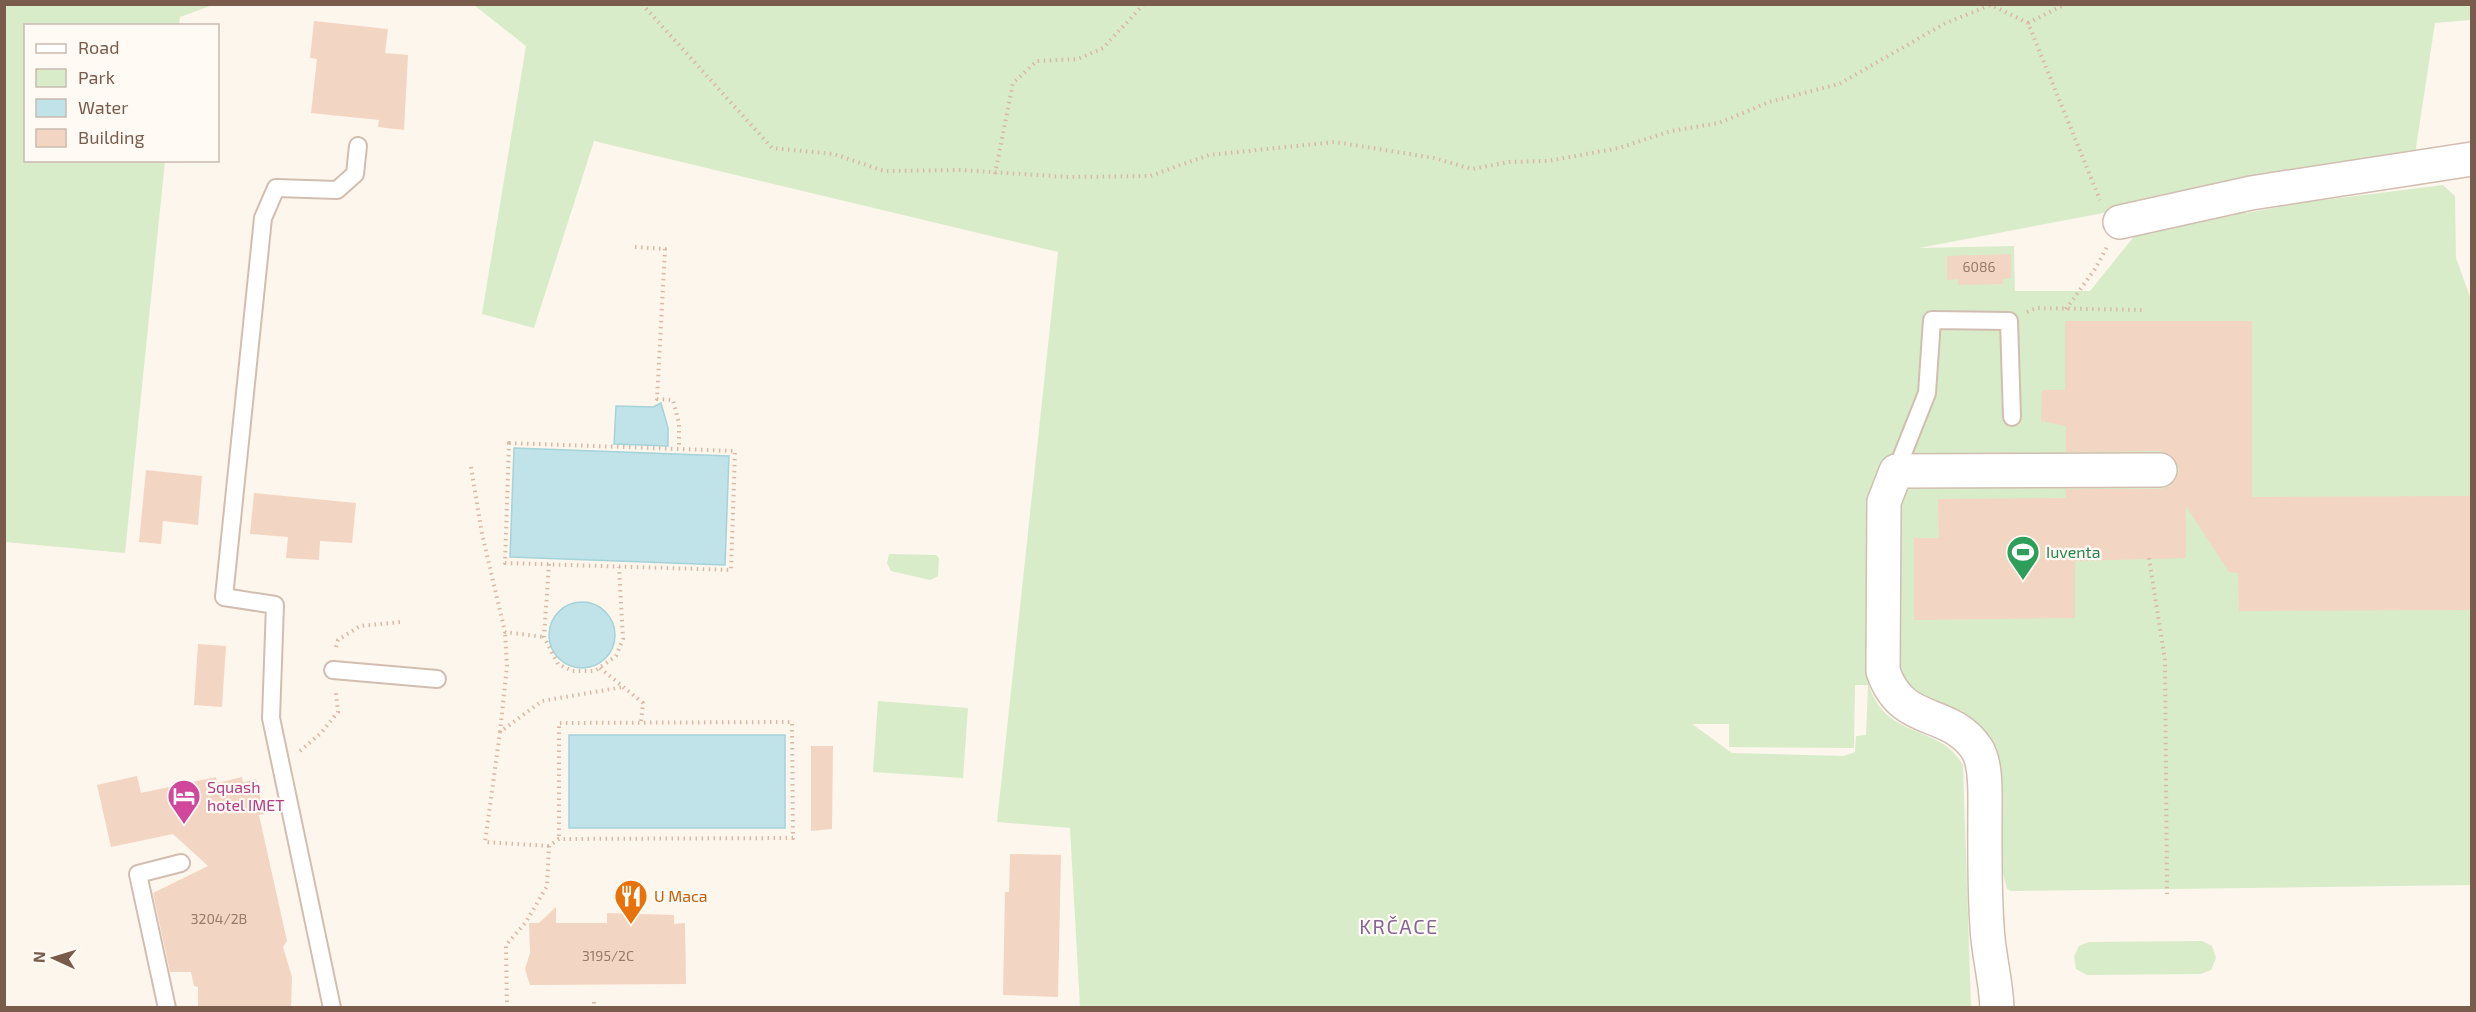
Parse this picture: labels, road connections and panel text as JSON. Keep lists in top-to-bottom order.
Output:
{
  "districts": ["KRČACE"],
  "places": {
    "sports": ["Iuventa"],
    "hotel": ["Squash hotel IMET"],
    "restaurant": ["U Maca"]
  },
  "house_numbers": ["6086", "3204/2B", "3195/2C"],
  "legend": [
    "Road",
    "Park",
    "Water",
    "Building"
  ],
  "north": "left"
}
